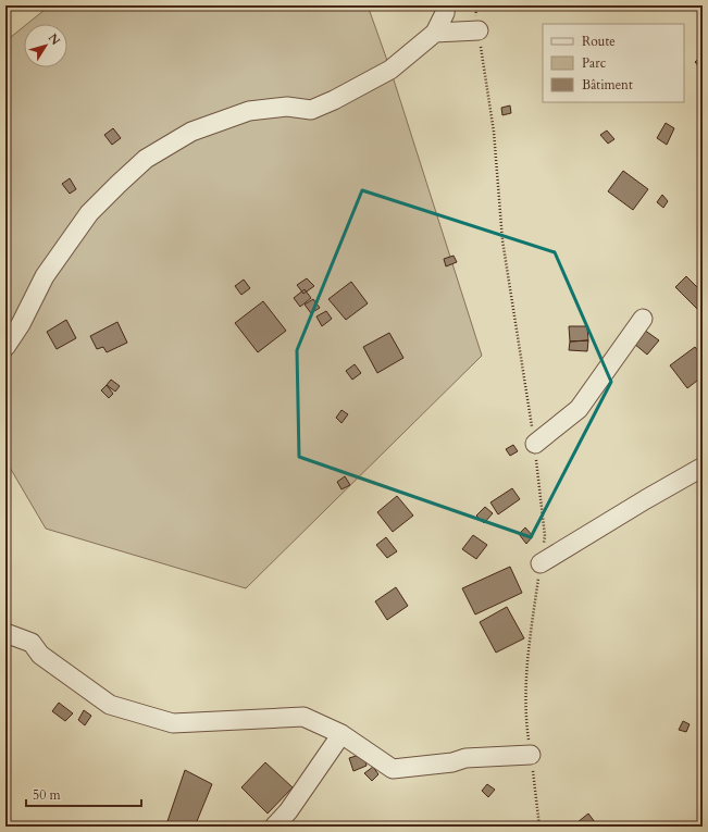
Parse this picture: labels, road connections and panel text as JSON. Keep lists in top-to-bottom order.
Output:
{
  "legend": ["Route", "Parc", "Bâtiment"],
  "scale_bar": "50 m",
  "north": "top right"
}
